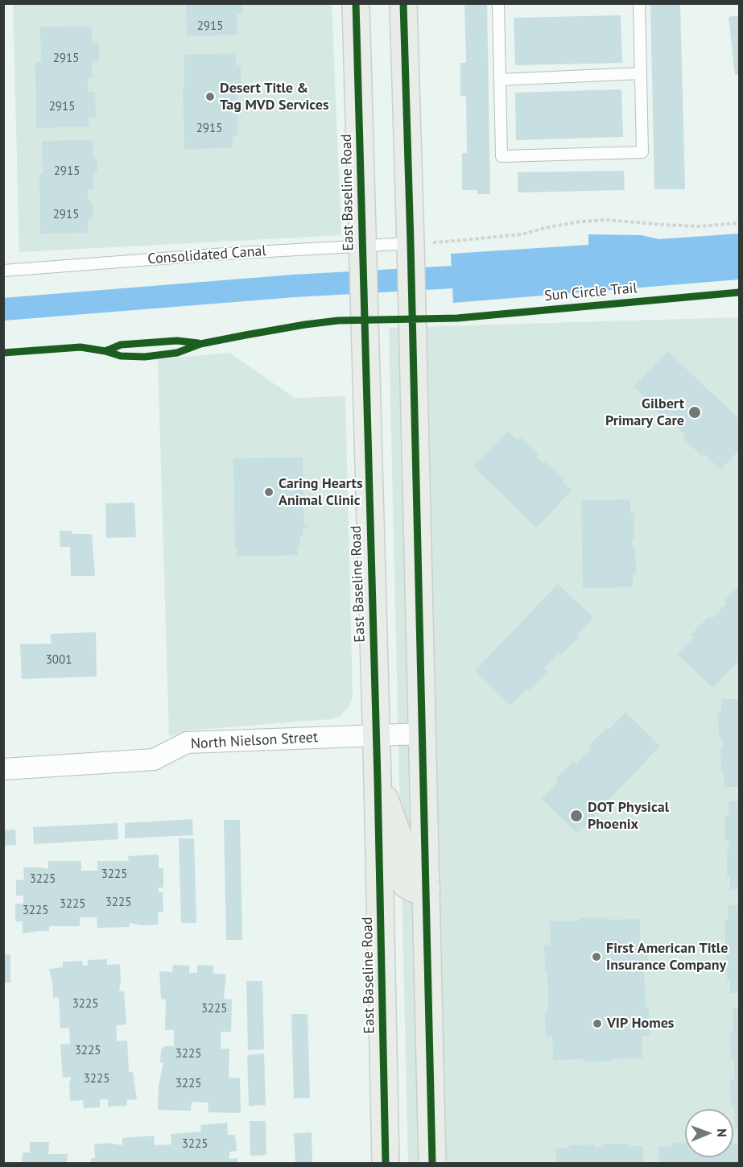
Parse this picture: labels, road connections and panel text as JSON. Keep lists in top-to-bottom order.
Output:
{
  "streets": {
    "main road": ["East Baseline Road"],
    "street": ["North Nielson Street"],
    "lane": ["Consolidated Canal"],
    "cycle path": ["Sun Circle Trail"]
  },
  "crossings": [
    ["East Baseline Road", "Consolidated Canal"],
    ["East Baseline Road", "North Nielson Street"]
  ],
  "places": [
    "Desert Title & Tag MVD Services",
    "Gilbert Primary Care",
    "Caring Hearts Animal Clinic",
    "DOT Physical Phoenix",
    "First American Title Insurance Company",
    "VIP Homes"
  ],
  "house_numbers": [
    "2915",
    "2915",
    "2915",
    "2915",
    "2915",
    "2915",
    "3001",
    "3225",
    "3225",
    "3225",
    "3225",
    "3225",
    "3225",
    "3225",
    "3225",
    "3225",
    "3225",
    "3225",
    "3225"
  ],
  "north": "right"
}
